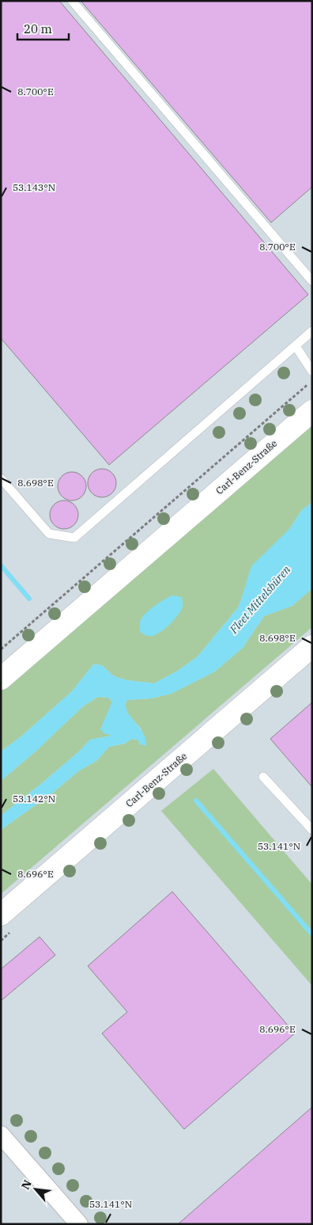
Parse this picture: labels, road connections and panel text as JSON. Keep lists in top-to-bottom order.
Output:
{
  "streets": {
    "street": ["Carl-Benz-Straße"]
  },
  "water": ["Fleet Mittelsbüren"],
  "scale_bar": "20 m",
  "north": "top left",
  "coordinates": [
    "8.700°E",
    "53.143°N",
    "8.698°E",
    "53.142°N",
    "53.141°N",
    "8.696°E"
  ]
}
